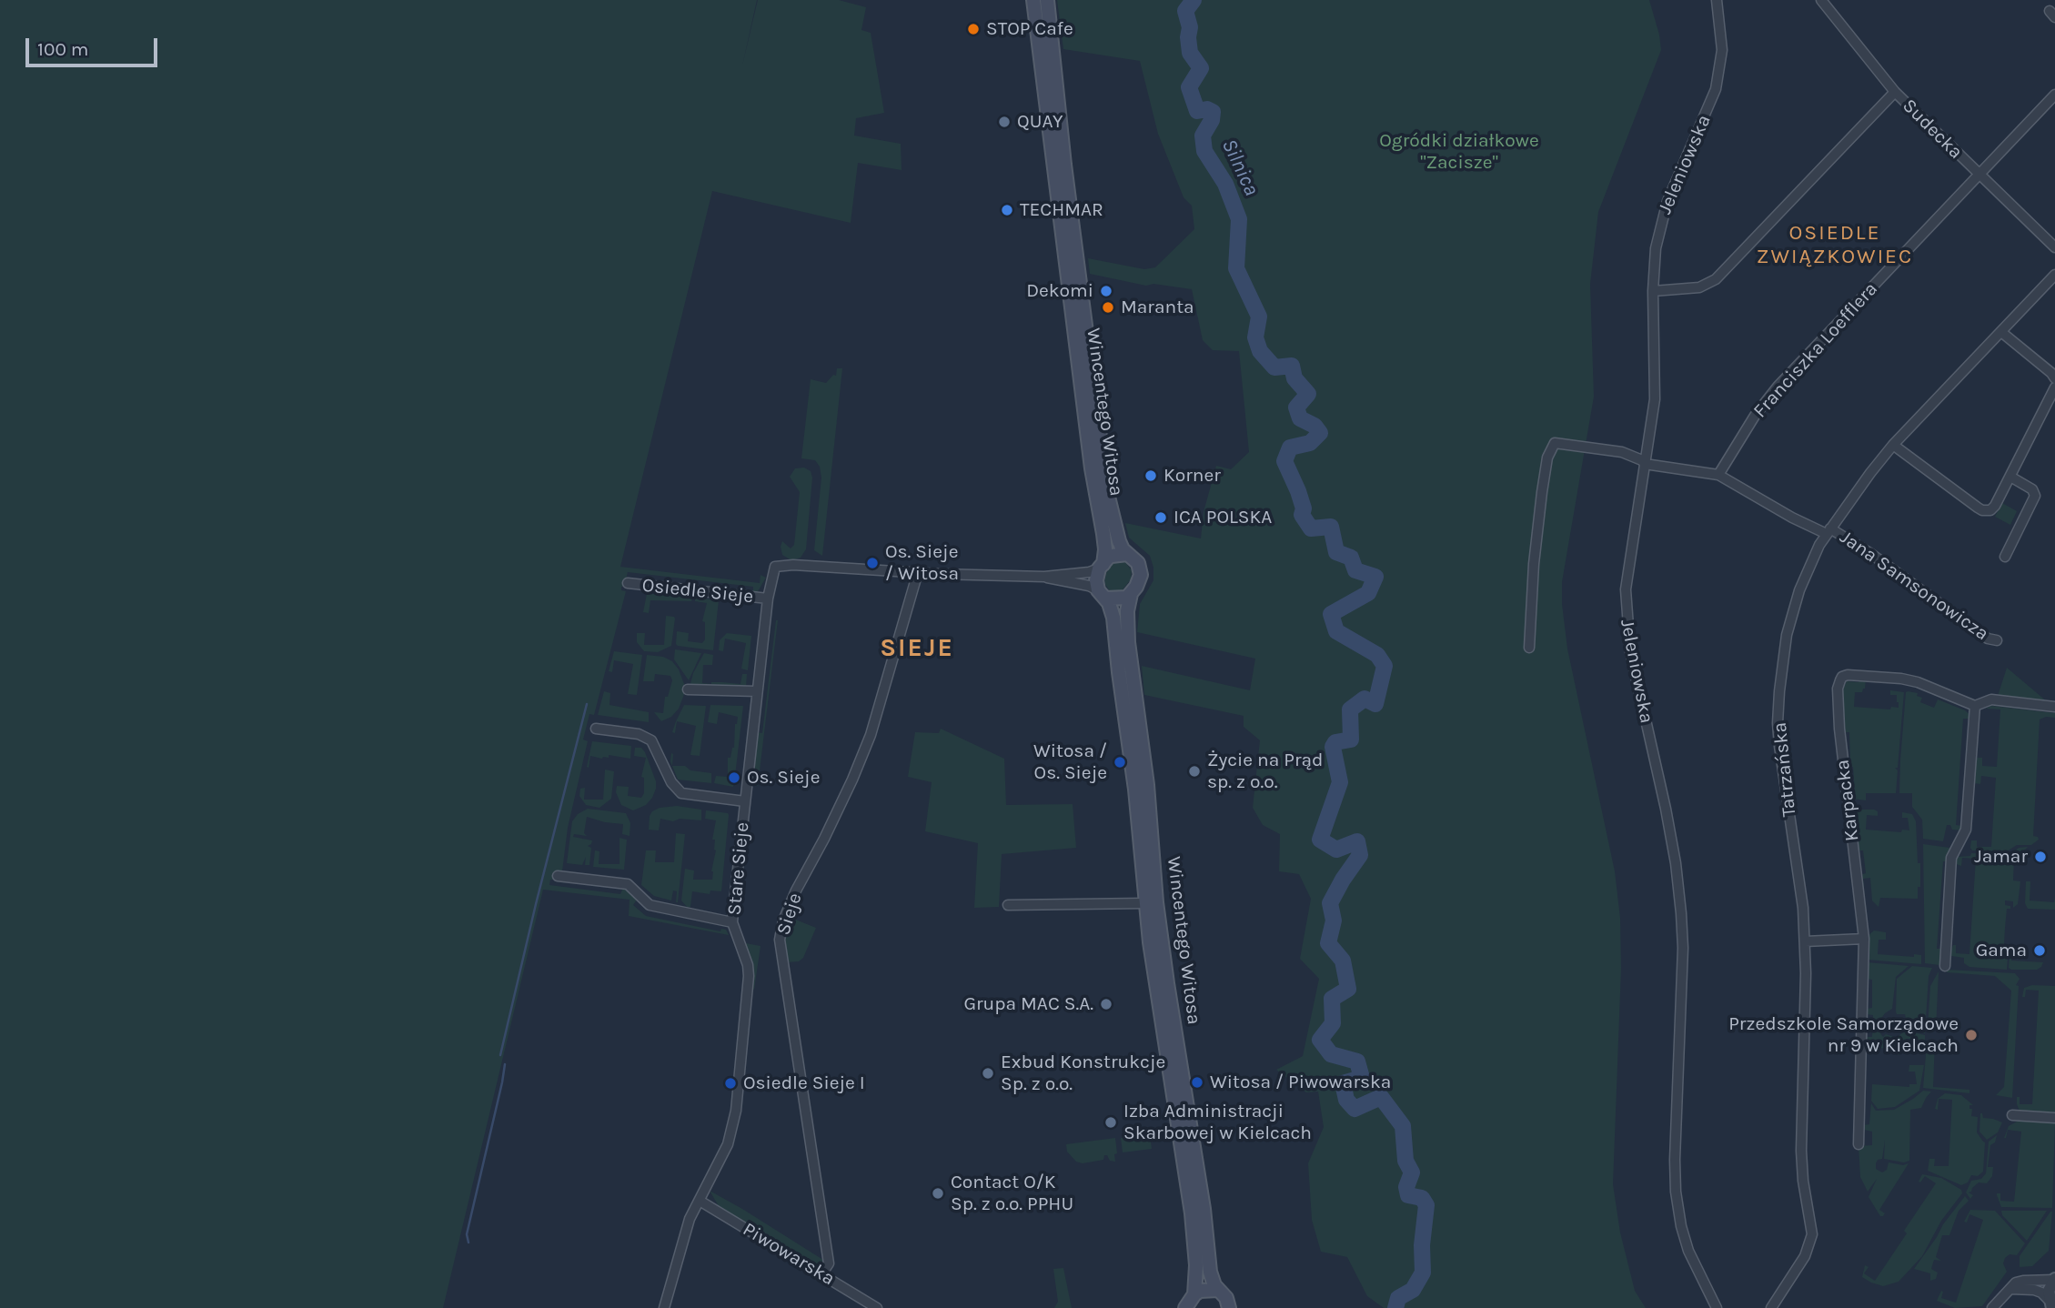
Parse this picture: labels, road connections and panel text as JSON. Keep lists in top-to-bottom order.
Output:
{
  "streets": {
    "main road": ["Wincentego Witosa"],
    "street": [
      "Sudecka",
      "Jeleniowska",
      "Franciszka Loefflera",
      "Jana Samsonowicza",
      "Osiedle Sieje",
      "Tatrzańska",
      "Karpacka",
      "Stare Sieje",
      "Sieje",
      "Piwowarska"
    ]
  },
  "crossings": [
    ["Sudecka", "Franciszka Loefflera"],
    ["Jeleniowska", "Jana Samsonowicza"],
    ["Franciszka Loefflera", "Jana Samsonowicza"],
    ["Jana Samsonowicza", "Tatrzańska"],
    ["Osiedle Sieje", "Stare Sieje"],
    ["Stare Sieje", "Sieje"],
    ["Stare Sieje", "Piwowarska"],
    ["Sieje", "Piwowarska"]
  ],
  "districts": ["OSIEDLE ZWIĄZKOWIEC", "SIEJE"],
  "water": ["Silnica"],
  "parks": ["Ogródki działkowe \"Zacisze\""],
  "places": [
    "STOP Cafe",
    "QUAY",
    "TECHMAR",
    "Dekomi",
    "Maranta",
    "Korner",
    "ICA POLSKA",
    "Os. Sieje / Witosa",
    "Witosa / Os. Sieje",
    "Życie na Prąd sp. z o.o.",
    "Os. Sieje",
    "Jamar",
    "Gama",
    "Grupa MAC S.A.",
    "Przedszkole Samorządowe nr 9 w Kielcach",
    "Exbud Konstrukcje Sp. z o.o.",
    "Witosa / Piwowarska",
    "Osiedle Sieje I",
    "Izba Administracji Skarbowej w Kielcach",
    "Contact O/K Sp. z o.o. PPHU"
  ],
  "scale_bar": "100 m"
}
